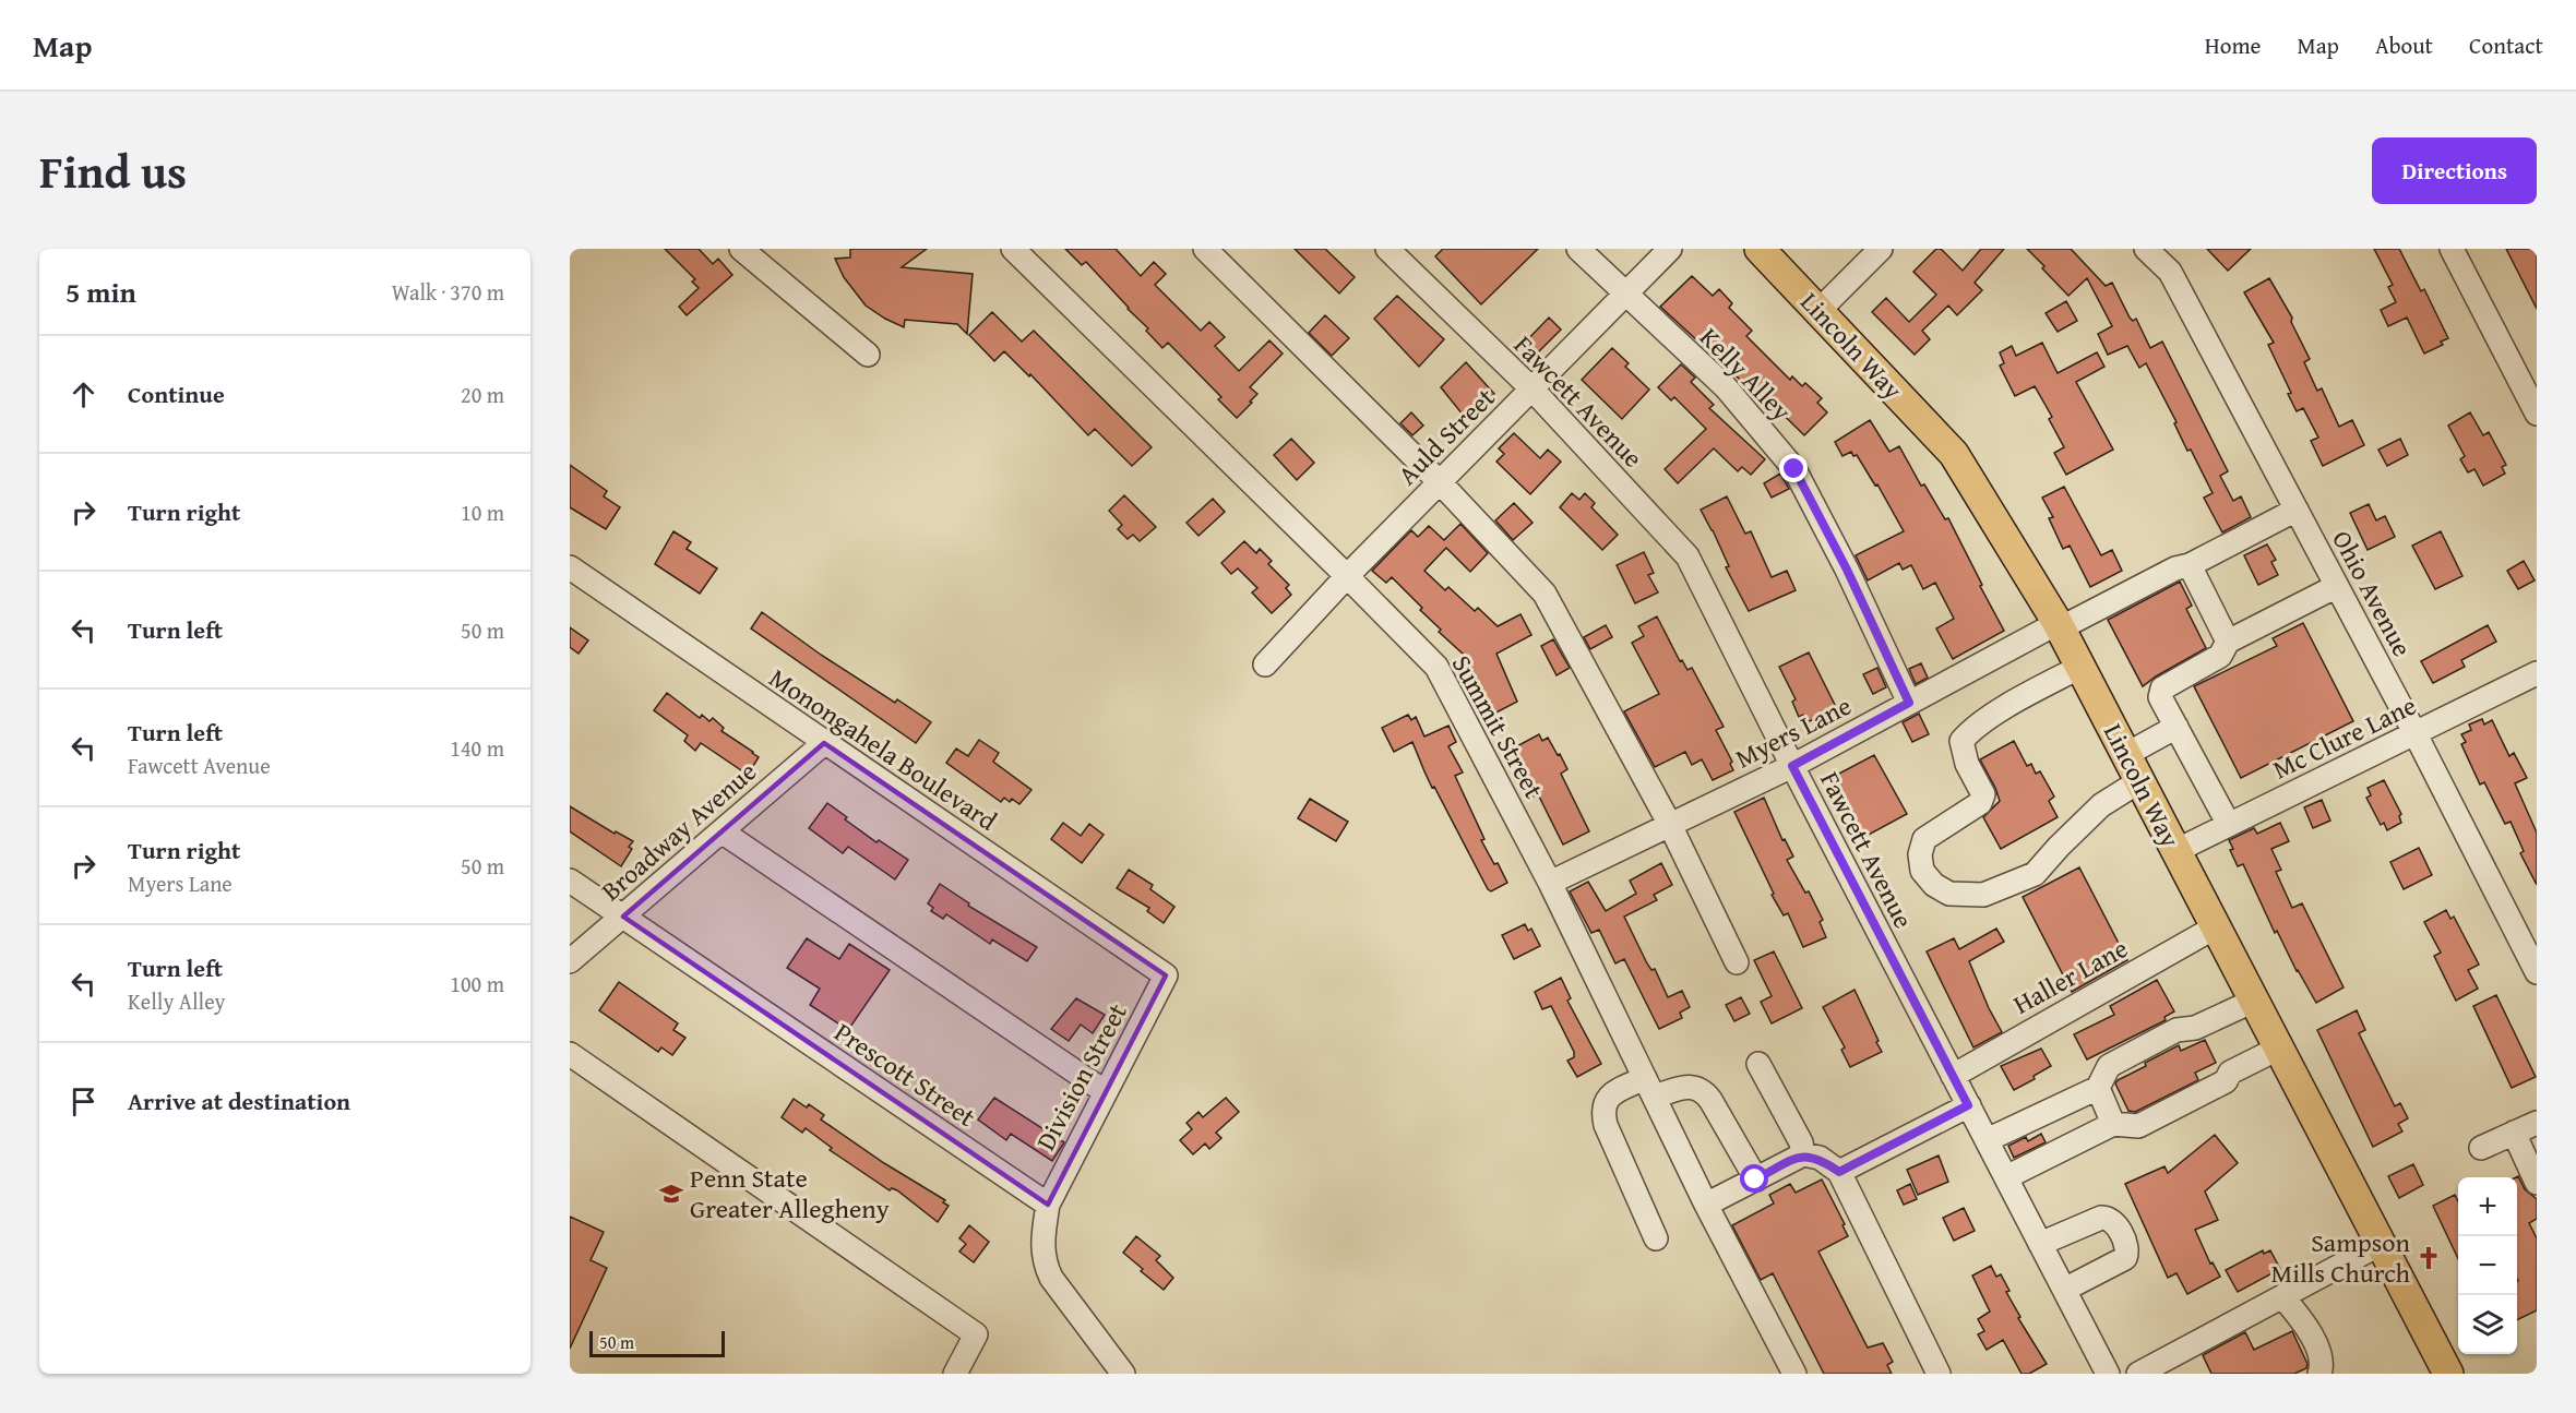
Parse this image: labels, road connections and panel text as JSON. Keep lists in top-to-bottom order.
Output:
{
  "streets": {
    "main road": ["Lincoln Way"],
    "street": [
      "Kelly Alley",
      "Fawcett Avenue",
      "Auld Street",
      "Ohio Avenue",
      "Summit Street",
      "Myers Lane",
      "Mc Clure Lane",
      "Monongahela Boulevard",
      "Broadway Avenue",
      "Haller Lane",
      "Prescott Street",
      "Division Street"
    ]
  },
  "crossings": [
    ["Lincoln Way", "Myers Lane"],
    ["Lincoln Way", "Mc Clure Lane"],
    ["Lincoln Way", "Haller Lane"],
    ["Kelly Alley", "Auld Street"],
    ["Kelly Alley", "Myers Lane"],
    ["Fawcett Avenue", "Auld Street"],
    ["Fawcett Avenue", "Myers Lane"],
    ["Fawcett Avenue", "Haller Lane"],
    ["Auld Street", "Summit Street"],
    ["Ohio Avenue", "Myers Lane"],
    ["Ohio Avenue", "Mc Clure Lane"],
    ["Summit Street", "Myers Lane"],
    ["Monongahela Boulevard", "Broadway Avenue"],
    ["Monongahela Boulevard", "Division Street"],
    ["Broadway Avenue", "Prescott Street"],
    ["Prescott Street", "Division Street"]
  ],
  "places": {
    "school or university": ["Penn State Greater Allegheny"],
    "church": ["Sampson Mills Church"]
  },
  "scale_bar": "50 m",
  "page": {
    "header": "Map",
    "nav": [
      "Home",
      "Map",
      "About",
      "Contact"
    ],
    "title": "Find us",
    "buttons": "Directions",
    "heading": ["5 min", "Walk · 370 m"],
    "list": [
      ["Continue", "20 m"],
      ["Turn right", "10 m"],
      ["Turn left", "50 m"],
      ["Turn left", "Fawcett Avenue", "140 m"],
      ["Turn right", "Myers Lane", "50 m"],
      ["Turn left", "Kelly Alley", "100 m"],
      "Arrive at destination"
    ],
    "map_buttons": ["+", "−"],
    "scale": "50 m"
  }
}
